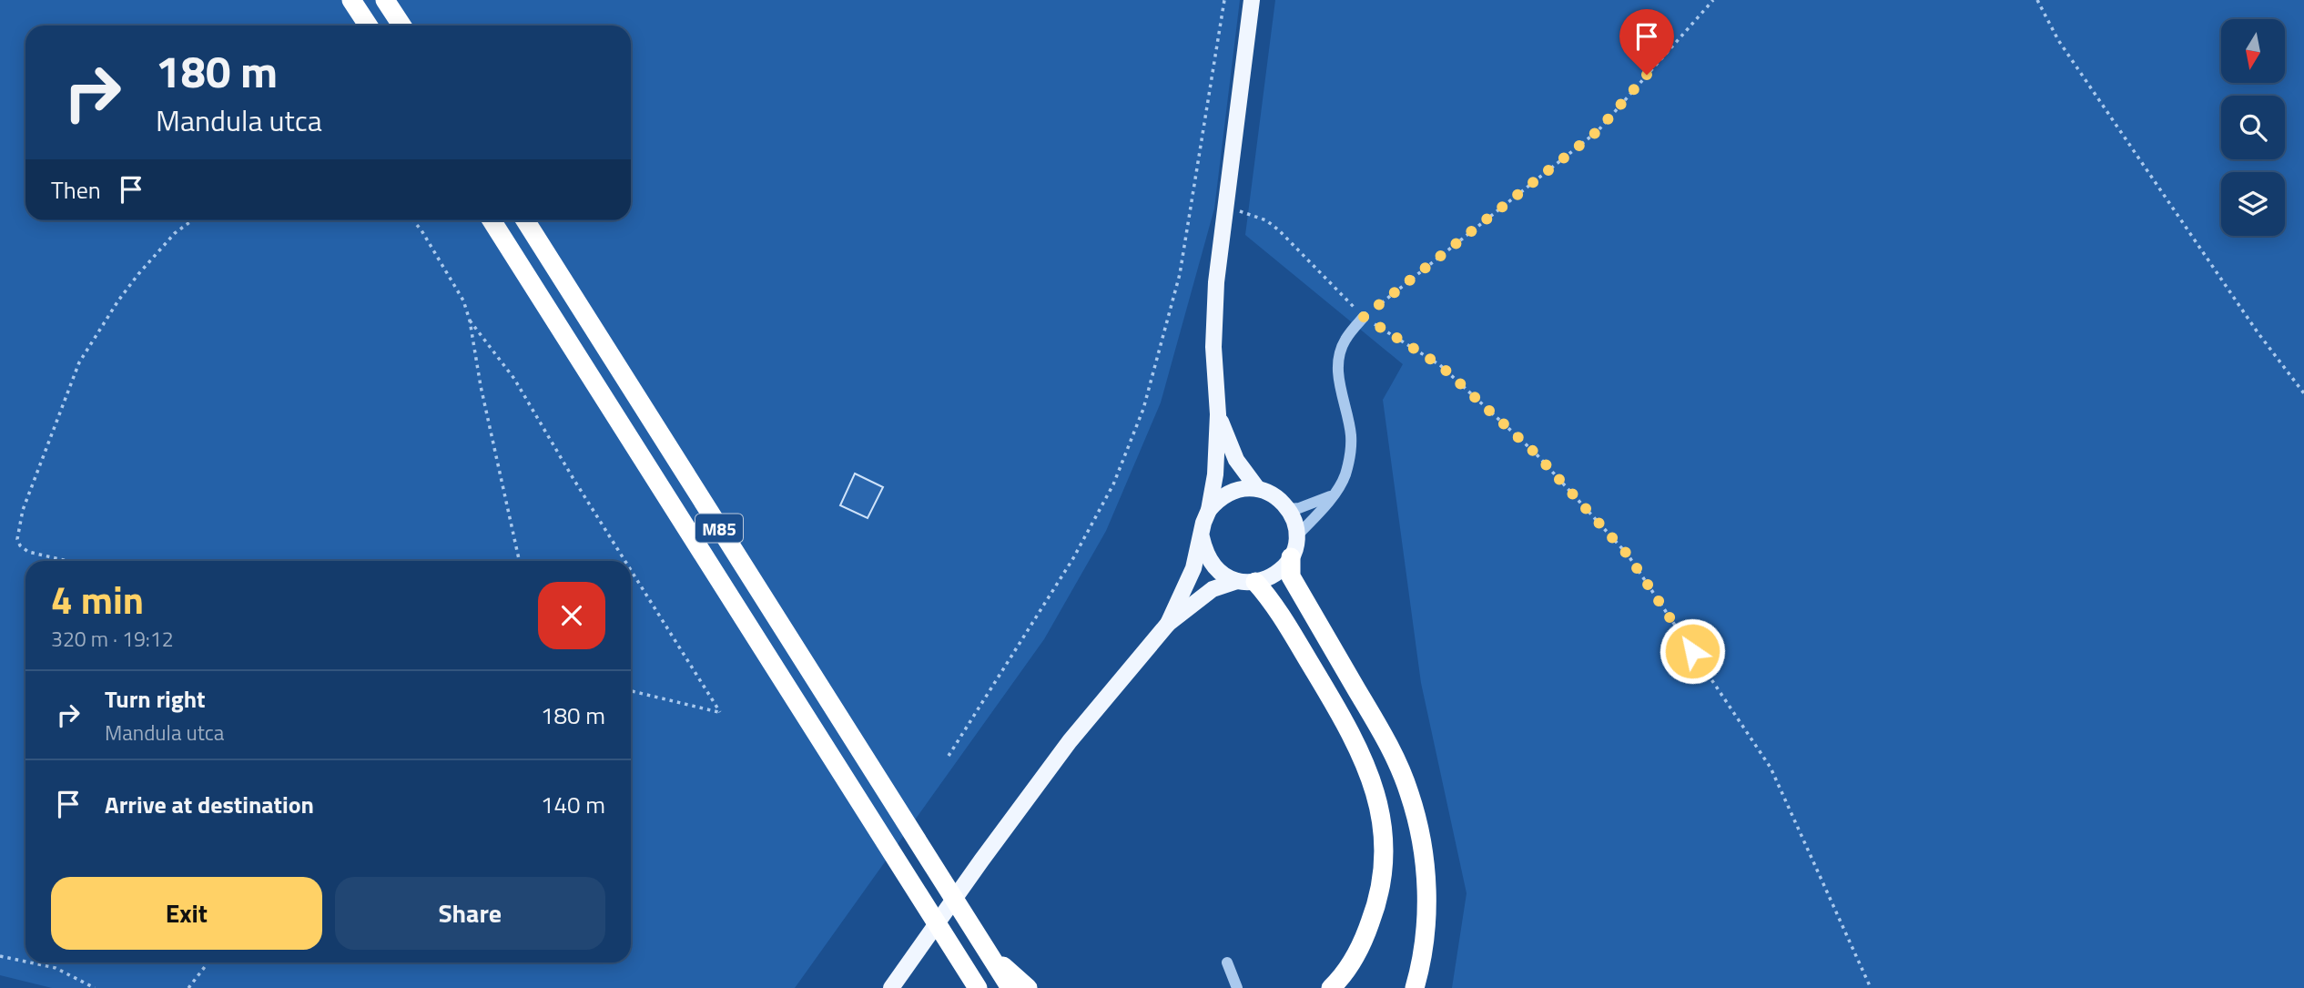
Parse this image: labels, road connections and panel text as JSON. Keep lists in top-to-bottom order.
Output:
{
  "streets": {
    "highway": ["M85"]
  },
  "north": "bottom",
  "page": {
    "turn": ["180 m", "Mandula utca"],
    "then": "Then",
    "heading": ["4 min", "320 m · 19:12"],
    "list": [
      {
        "name": "Turn right",
        "note": "Mandula utca",
        "value": "180 m"
      },
      {
        "name": "Arrive at destination",
        "value": "140 m"
      }
    ],
    "buttons": ["Exit", "Share"]
  }
}
